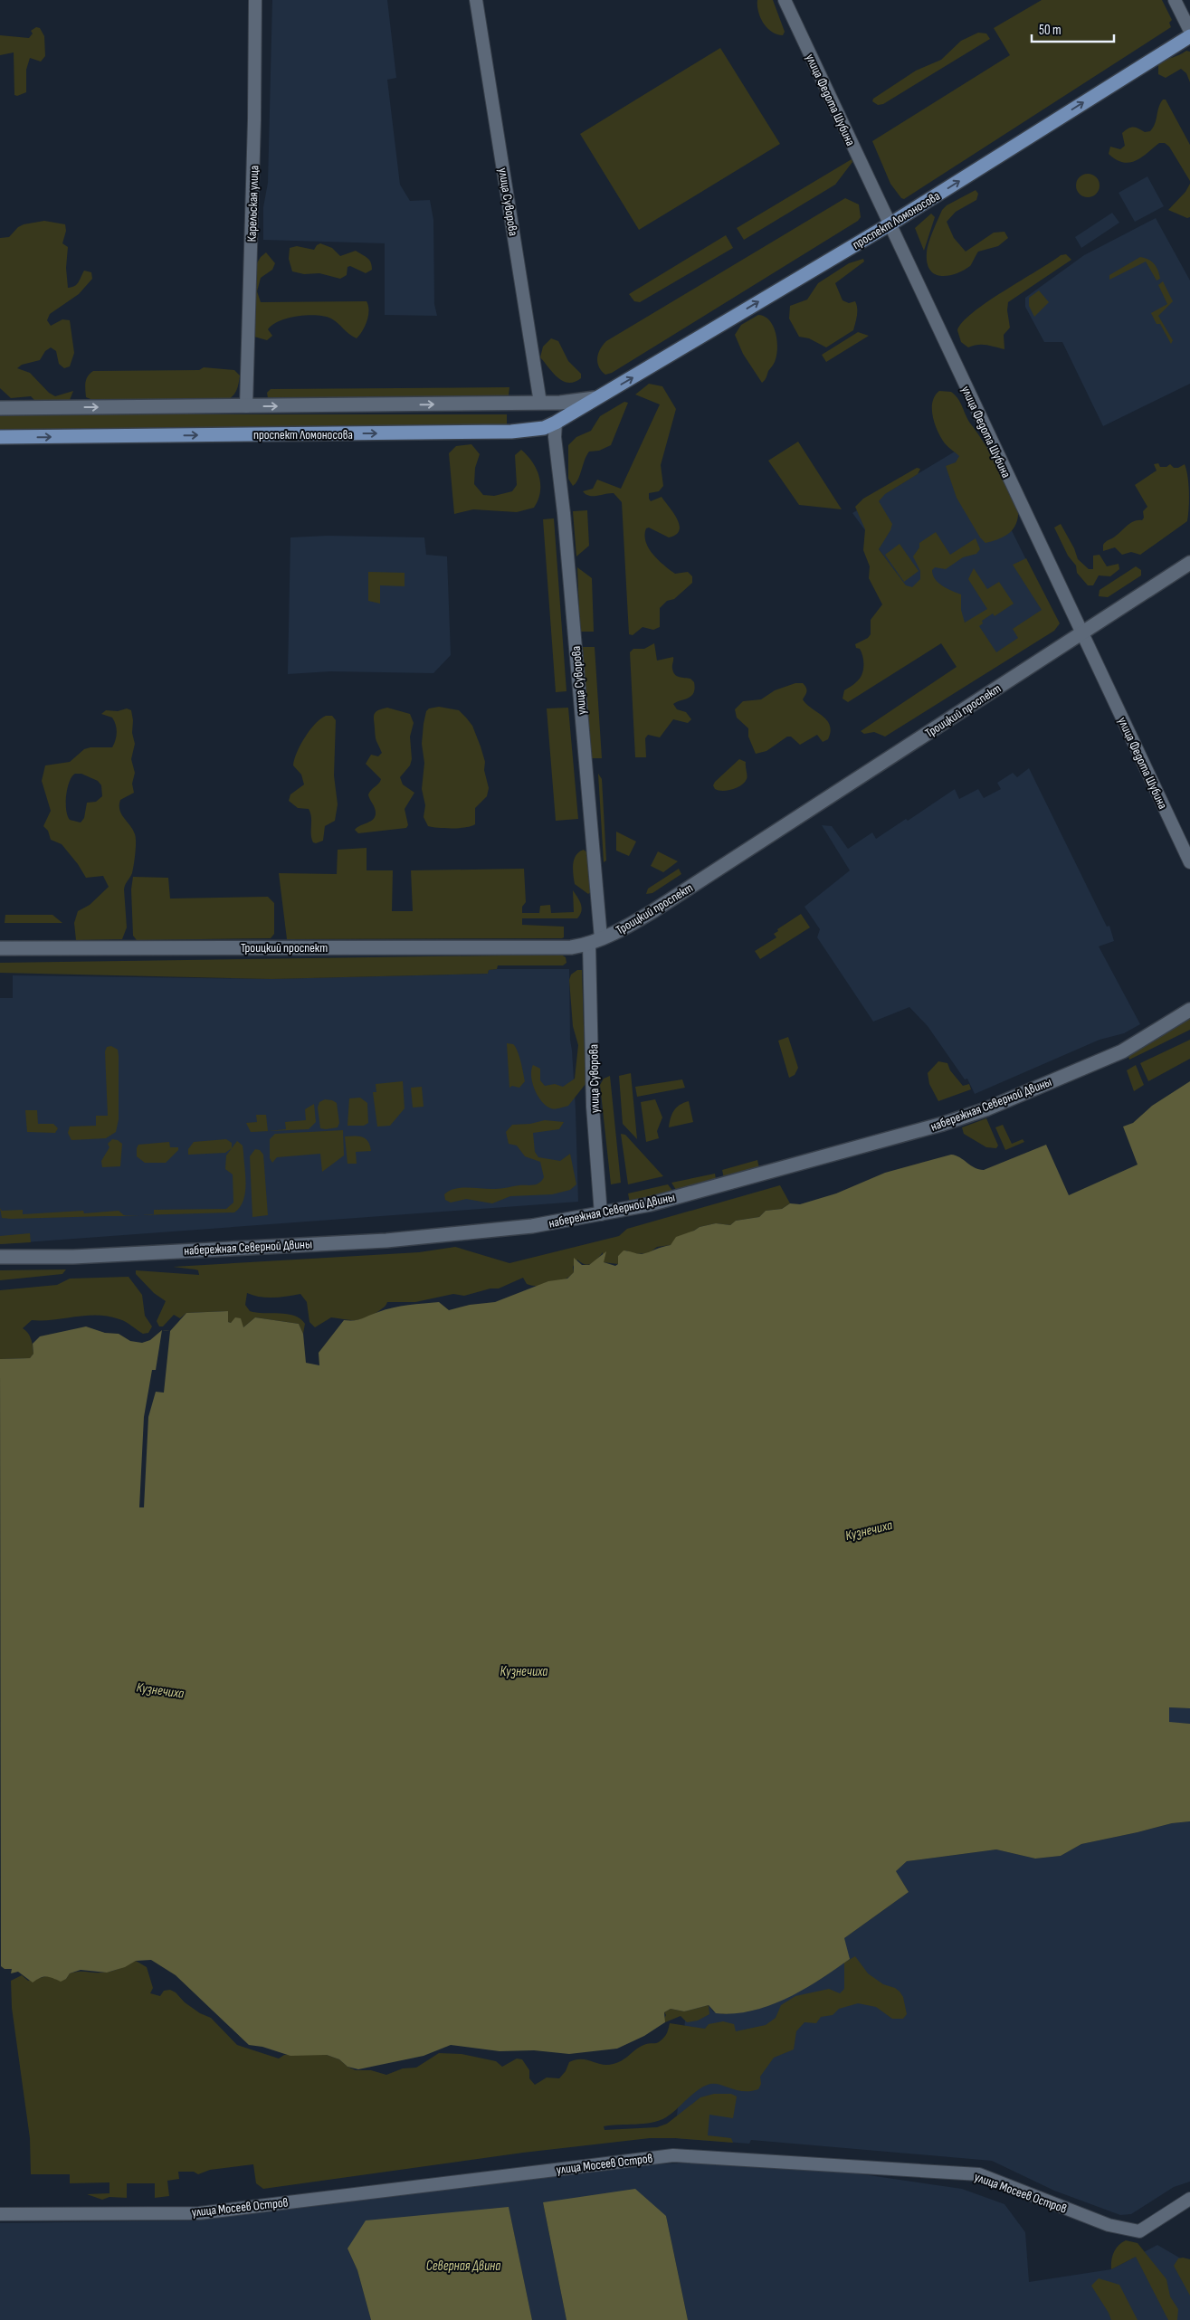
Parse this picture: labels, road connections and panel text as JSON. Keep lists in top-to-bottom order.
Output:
{
  "streets": {
    "main road": ["проспект Ломоносова", "Троицкий проспект", "набережная Северной Двины"],
    "street": [
      "улица Федота Шубина",
      "улица Суворова",
      "Карельская улица",
      "улица Мосеев Остров"
    ]
  },
  "crossings": [
    ["улица Федота Шубина", "проспект Ломоносова"],
    ["улица Федота Шубина", "Троицкий проспект"],
    ["улица Суворова", "проспект Ломоносова"],
    ["улица Суворова", "Троицкий проспект"],
    ["улица Суворова", "набережная Северной Двины"],
    ["Карельская улица", "проспект Ломоносова"]
  ],
  "one_way": ["проспект Ломоносова"],
  "water": ["Кузнечиха", "Северная Двина"],
  "scale_bar": "50 m"
}
